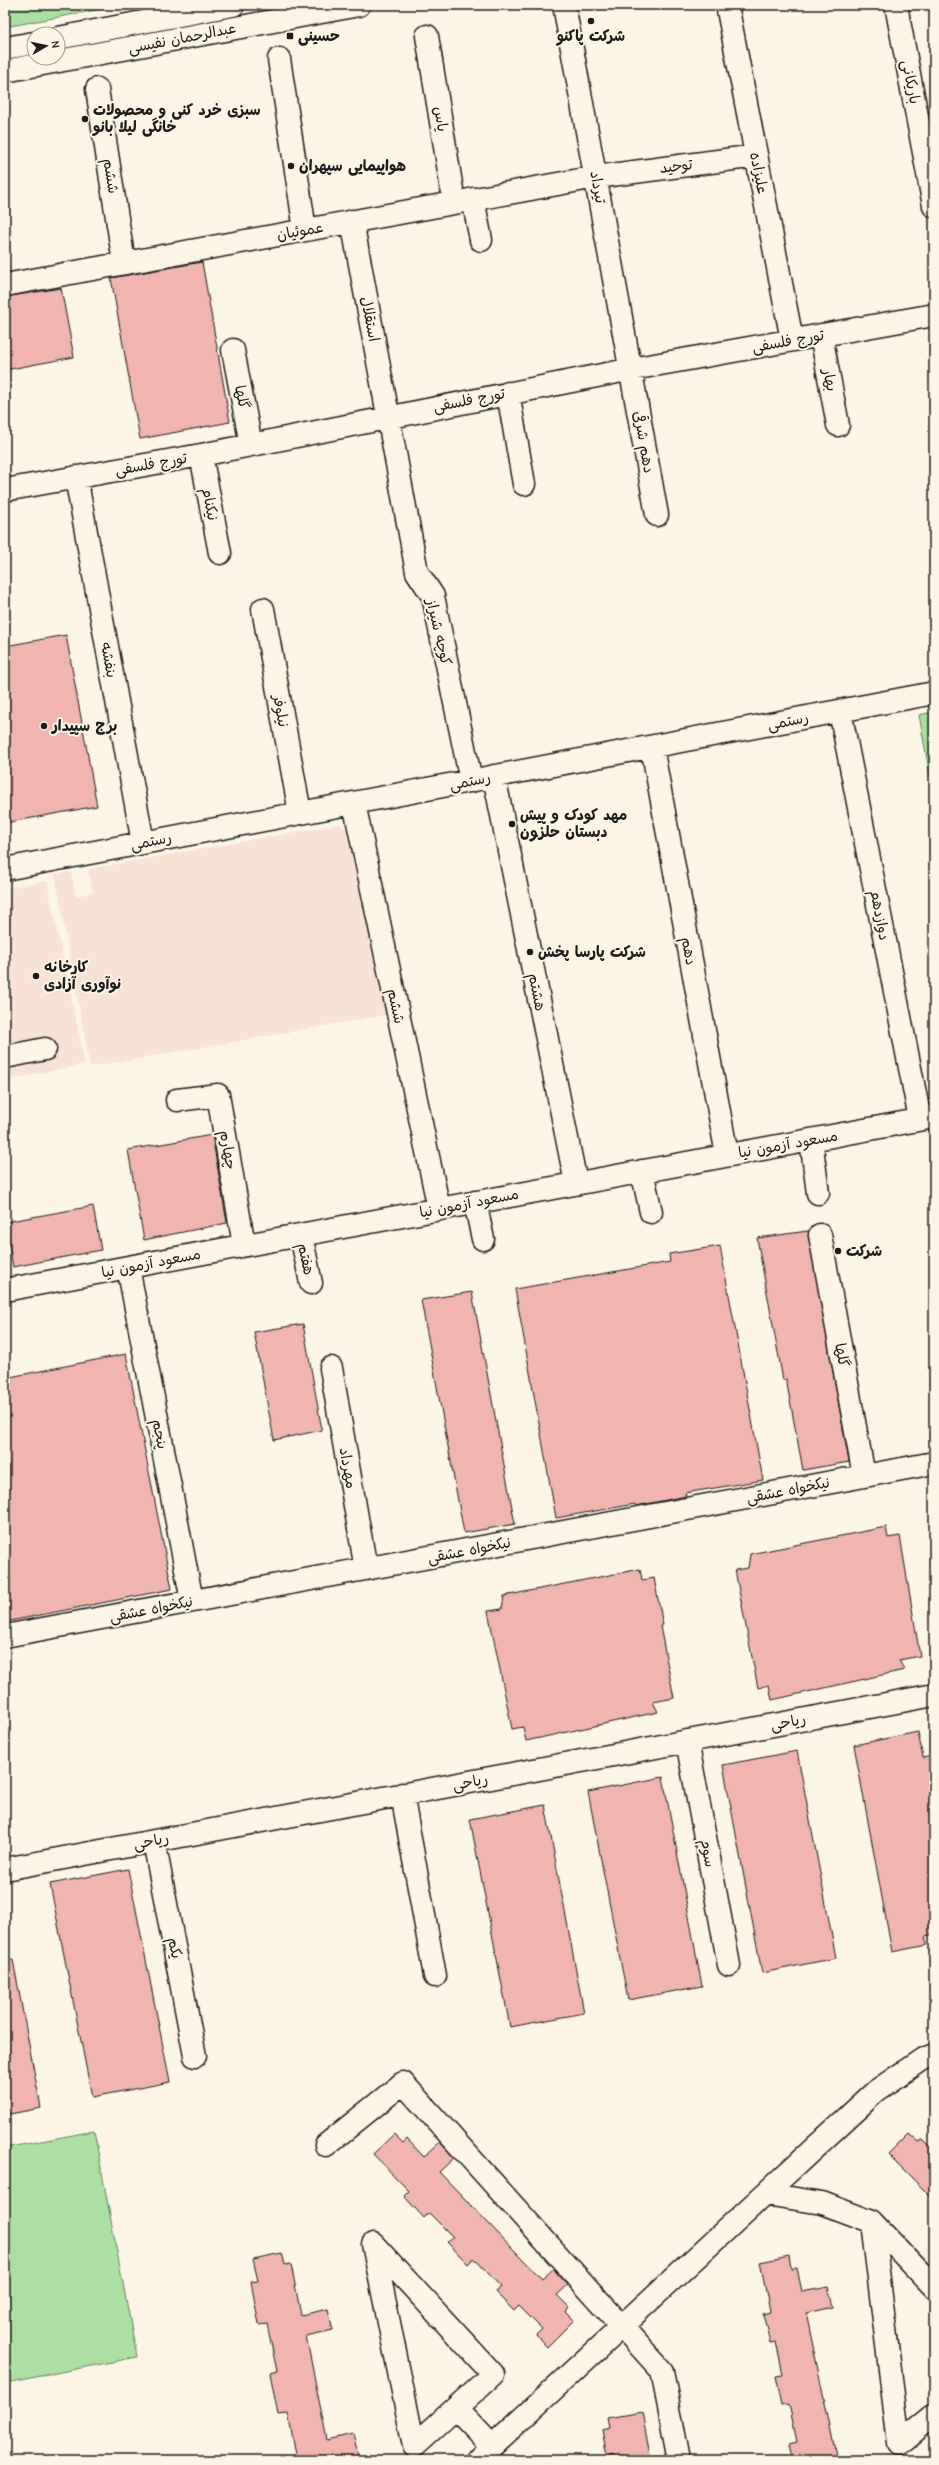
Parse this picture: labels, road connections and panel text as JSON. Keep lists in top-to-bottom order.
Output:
{
  "streets": {
    "street": [
      "عبدالرحمان نفیسی",
      "باریکانی",
      "یاس",
      "توحید",
      "علیزاده",
      "ششم",
      "تیرداد",
      "عموئیان",
      "استقلال",
      "تورج فلسفی",
      "بهار",
      "گلها",
      "دهم شرقی",
      "نیکنام",
      "کوچه شیراز",
      "بنفشه",
      "نیلوفر",
      "رستمی",
      "دوازدهم",
      "دهم",
      "هشتم",
      "مسعود آزمون نیا",
      "چهارم",
      "هفتم",
      "پنجم",
      "مهرداد",
      "نیکخواه عشقی",
      "ریاحی",
      "سوم",
      "یکم"
    ]
  },
  "crossings": [
    ["یاس", "عموئیان"],
    ["توحید", "علیزاده"],
    ["توحید", "تیرداد"],
    ["توحید", "عموئیان"],
    ["علیزاده", "تورج فلسفی"],
    ["ششم", "عموئیان"],
    ["ششم", "رستمی"],
    ["ششم", "مسعود آزمون نیا"],
    ["تیرداد", "عموئیان"],
    ["تیرداد", "تورج فلسفی"],
    ["تیرداد", "دهم شرقی"],
    ["عموئیان", "استقلال"],
    ["استقلال", "تورج فلسفی"],
    ["استقلال", "کوچه شیراز"],
    ["تورج فلسفی", "بهار"],
    ["تورج فلسفی", "گلها"],
    ["تورج فلسفی", "دهم شرقی"],
    ["تورج فلسفی", "نیکنام"],
    ["تورج فلسفی", "کوچه شیراز"],
    ["تورج فلسفی", "بنفشه"],
    ["گلها", "نیکخواه عشقی"],
    ["کوچه شیراز", "رستمی"],
    ["بنفشه", "رستمی"],
    ["نیلوفر", "رستمی"],
    ["رستمی", "دوازدهم"],
    ["رستمی", "دهم"],
    ["رستمی", "هشتم"],
    ["دوازدهم", "مسعود آزمون نیا"],
    ["دهم", "مسعود آزمون نیا"],
    ["هشتم", "مسعود آزمون نیا"],
    ["مسعود آزمون نیا", "چهارم"],
    ["مسعود آزمون نیا", "هفتم"],
    ["مسعود آزمون نیا", "پنجم"],
    ["پنجم", "نیکخواه عشقی"],
    ["مهرداد", "نیکخواه عشقی"],
    ["ریاحی", "سوم"],
    ["ریاحی", "یکم"]
  ],
  "places": {
    "other": [
      "شرکت پاکنو",
      "سبزی خرد کنی و محصولات خانگی لیلا بانو",
      "هواپیمایی سپهران",
      "برج سپیدار",
      "مهد کودک و پیش دبستان حلزون",
      "شرکت پارسا پخش",
      "کارخانه نوآوری آزادی",
      "شرکت"
    ],
    "transit": ["حسینی"]
  },
  "north": "right"
}
